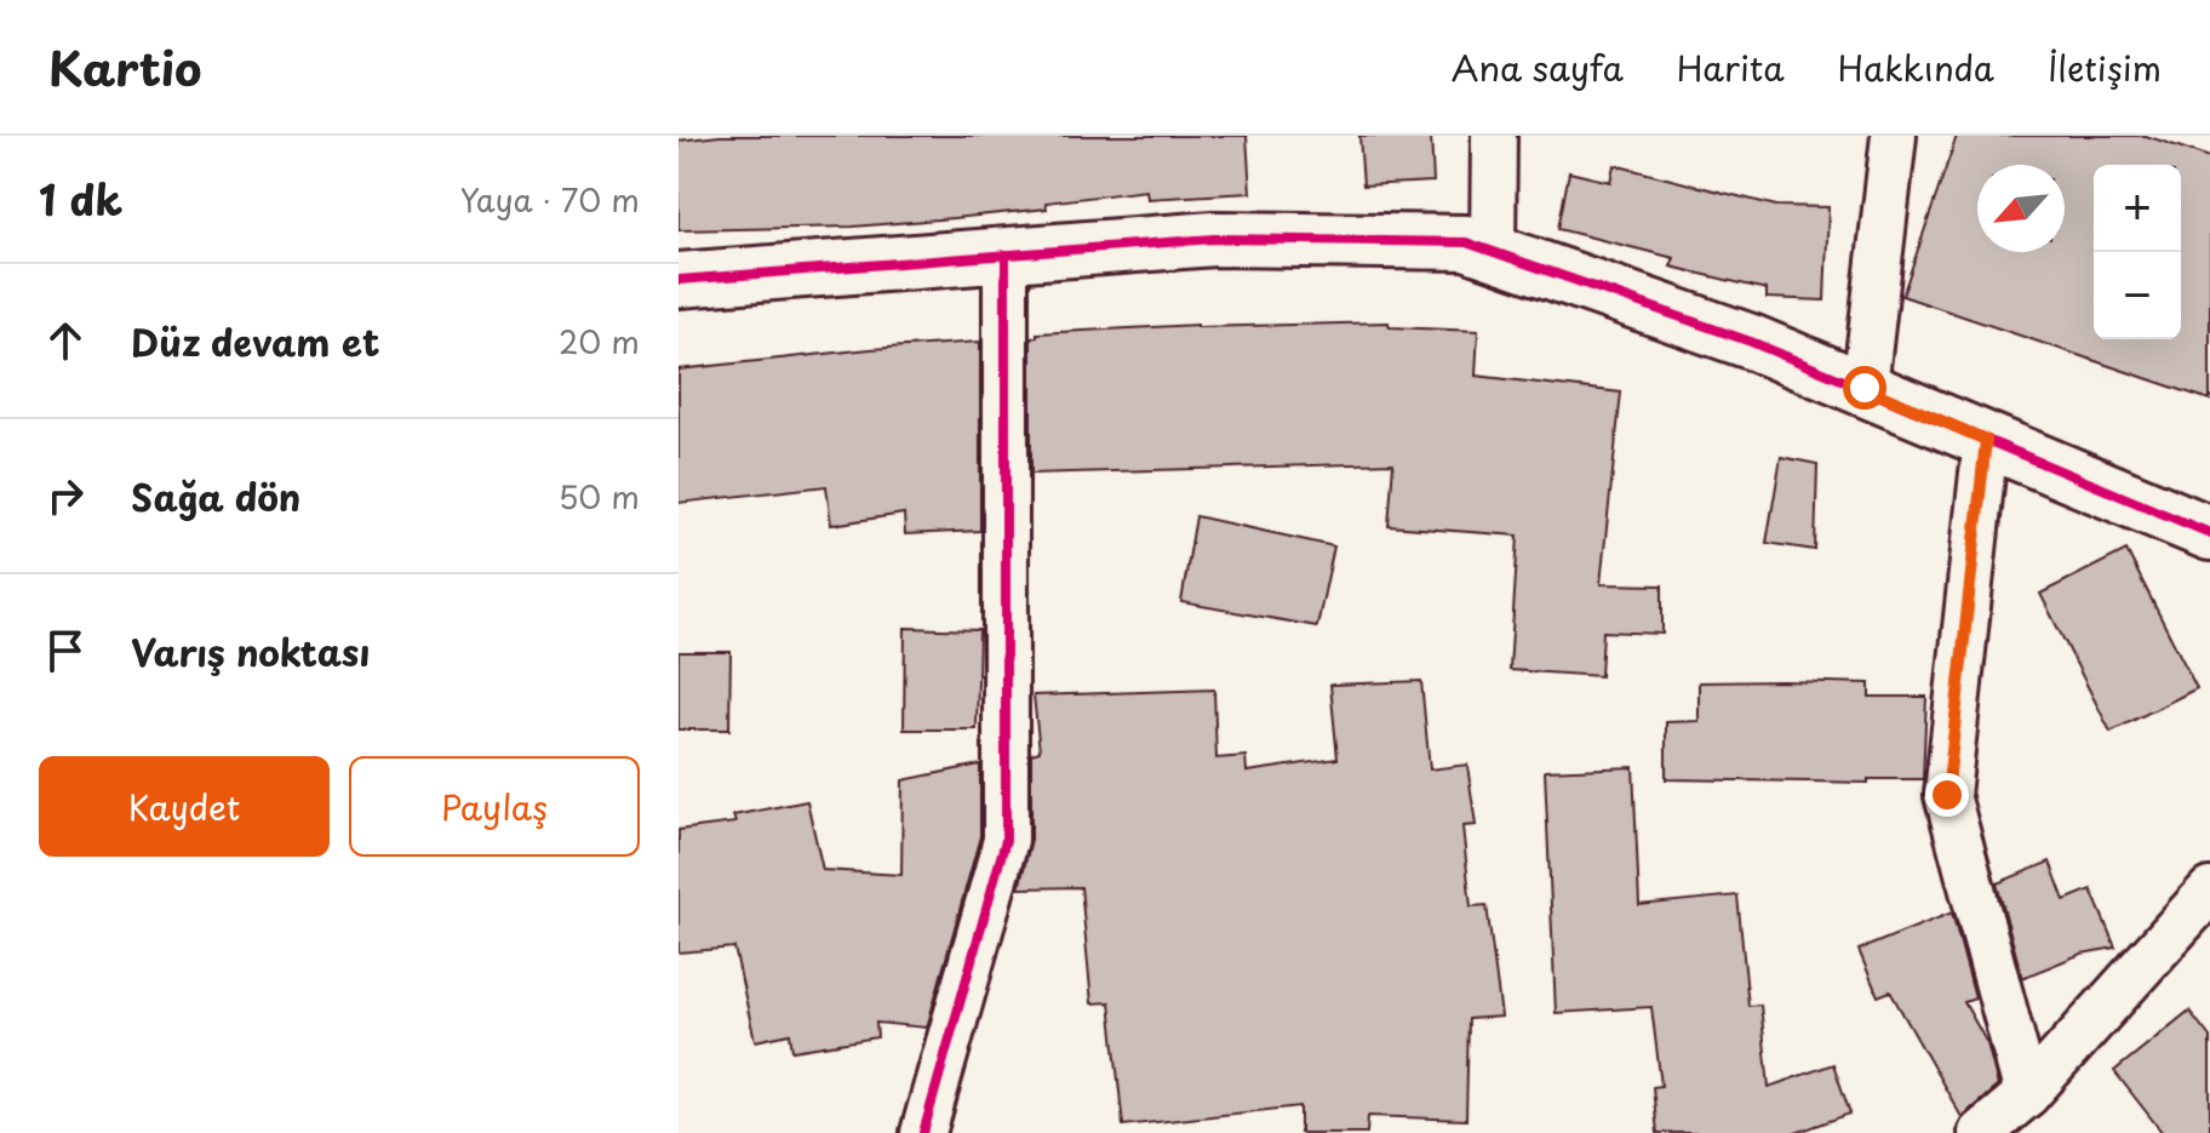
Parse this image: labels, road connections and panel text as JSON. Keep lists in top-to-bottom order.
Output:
{
  "north": "bottom left",
  "page": {
    "header": "Kartio",
    "nav": [
      "Ana sayfa",
      "Harita",
      "Hakkında",
      "İletişim"
    ],
    "heading": ["1 dk", "Yaya · 70 m"],
    "map_buttons": ["+", "−"],
    "list": [
      ["Düz devam et", "20 m"],
      ["Sağa dön", "50 m"],
      "Varış noktası"
    ],
    "buttons": ["Kaydet", "Paylaş"]
  }
}
